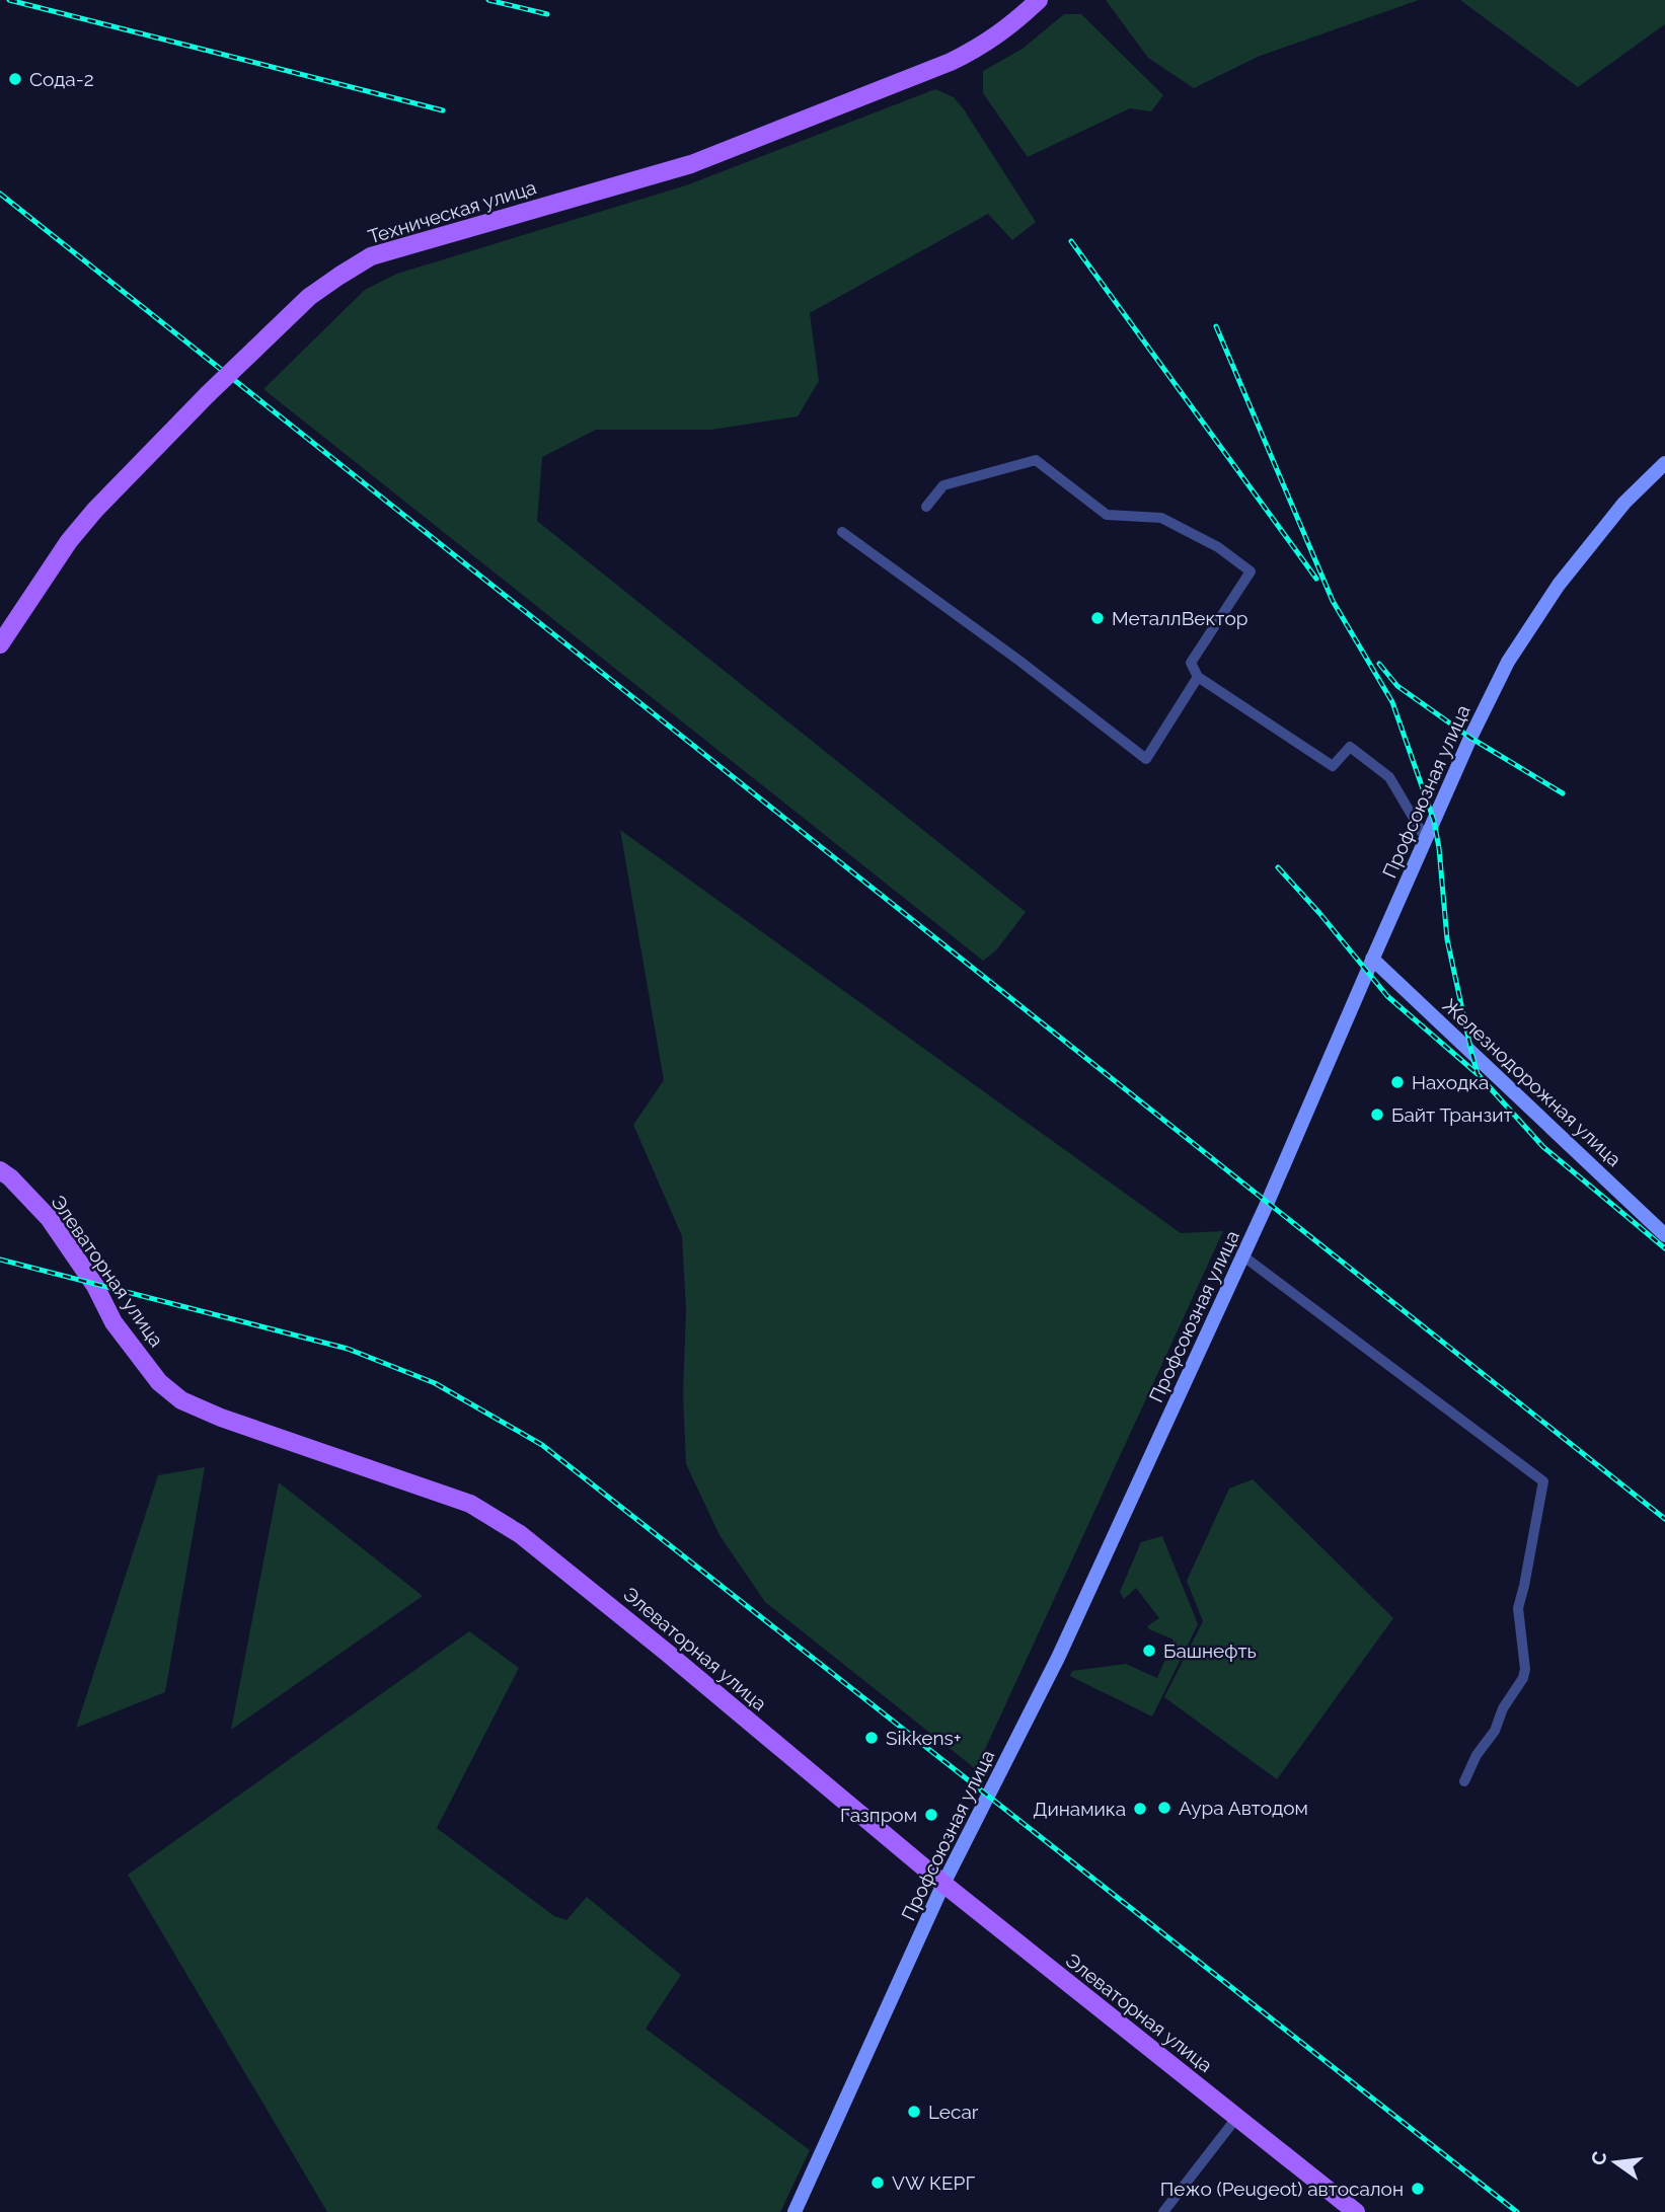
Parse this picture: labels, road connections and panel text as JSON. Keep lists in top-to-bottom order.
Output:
{
  "streets": {
    "main road": [
      "Техническая улица",
      "Профсоюзная улица",
      "Железнодорожная улица",
      "Элеваторная улица"
    ]
  },
  "crossings": [
    ["Профсоюзная улица", "Железнодорожная улица"],
    ["Профсоюзная улица", "Элеваторная улица"]
  ],
  "places": [
    "Сода-2",
    "МеталлВектор",
    "Находка",
    "Байт Транзит",
    "Башнефть",
    "Sikkens+",
    "Аура Автодом",
    "Динамика",
    "Газпром",
    "Lecar",
    "VW КЕРГ",
    "Пежо (Peugeot) автосалон"
  ],
  "north": "left"
}
